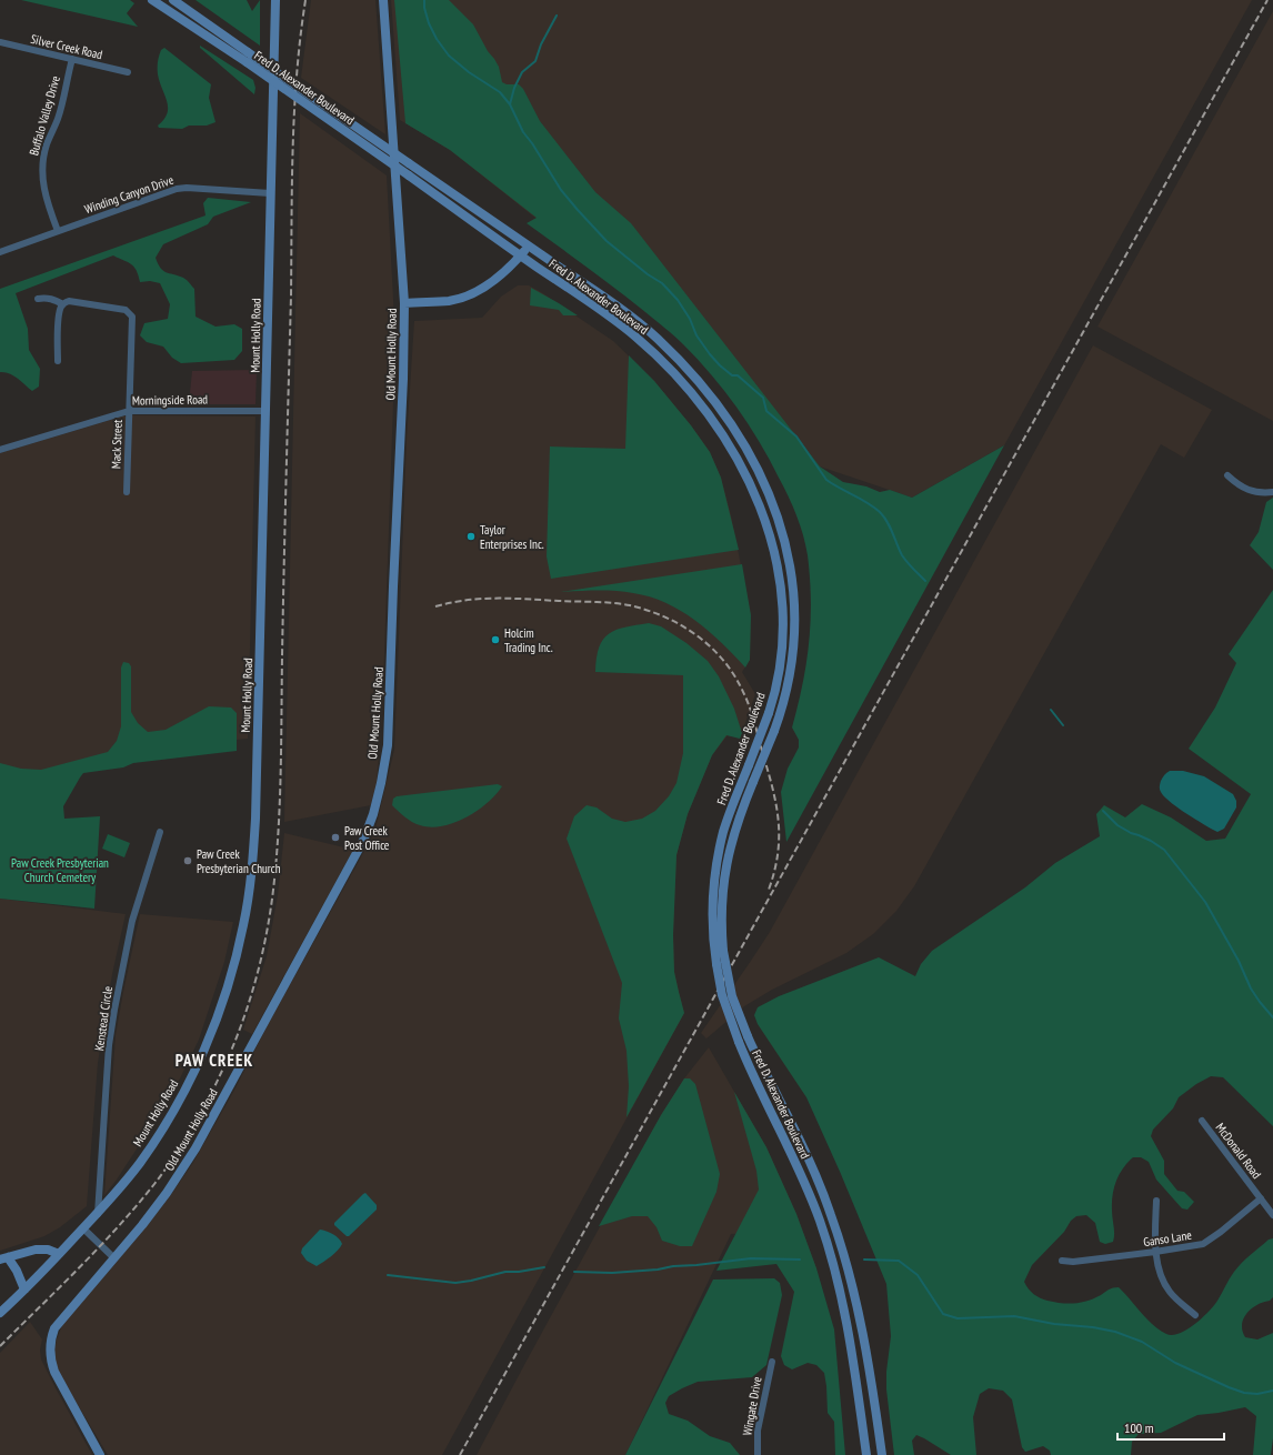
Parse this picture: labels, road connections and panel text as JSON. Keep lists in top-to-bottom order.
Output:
{
  "streets": {
    "main road": ["Fred D. Alexander Boulevard", "Mount Holly Road", "Old Mount Holly Road"],
    "street": [
      "Silver Creek Road",
      "Buffalo Valley Drive",
      "Winding Canyon Drive",
      "Morningside Road",
      "Mack Street",
      "Kenstead Circle",
      "McDonald Road",
      "Ganso Lane",
      "Wingate Drive"
    ]
  },
  "crossings": [
    ["Silver Creek Road", "Buffalo Valley Drive"],
    ["Buffalo Valley Drive", "Winding Canyon Drive"],
    ["Winding Canyon Drive", "Mount Holly Road"],
    ["Mount Holly Road", "Morningside Road"],
    ["Mount Holly Road", "Kenstead Circle"],
    ["Morningside Road", "Mack Street"],
    ["McDonald Road", "Ganso Lane"]
  ],
  "districts": ["PAW CREEK"],
  "parks": ["Paw Creek Presbyterian Church Cemetery"],
  "places": [
    "Taylor Enterprises Inc.",
    "Holcim Trading Inc.",
    "Paw Creek Post Office",
    "Paw Creek Presbyterian Church"
  ],
  "scale_bar": "100 m"
}
